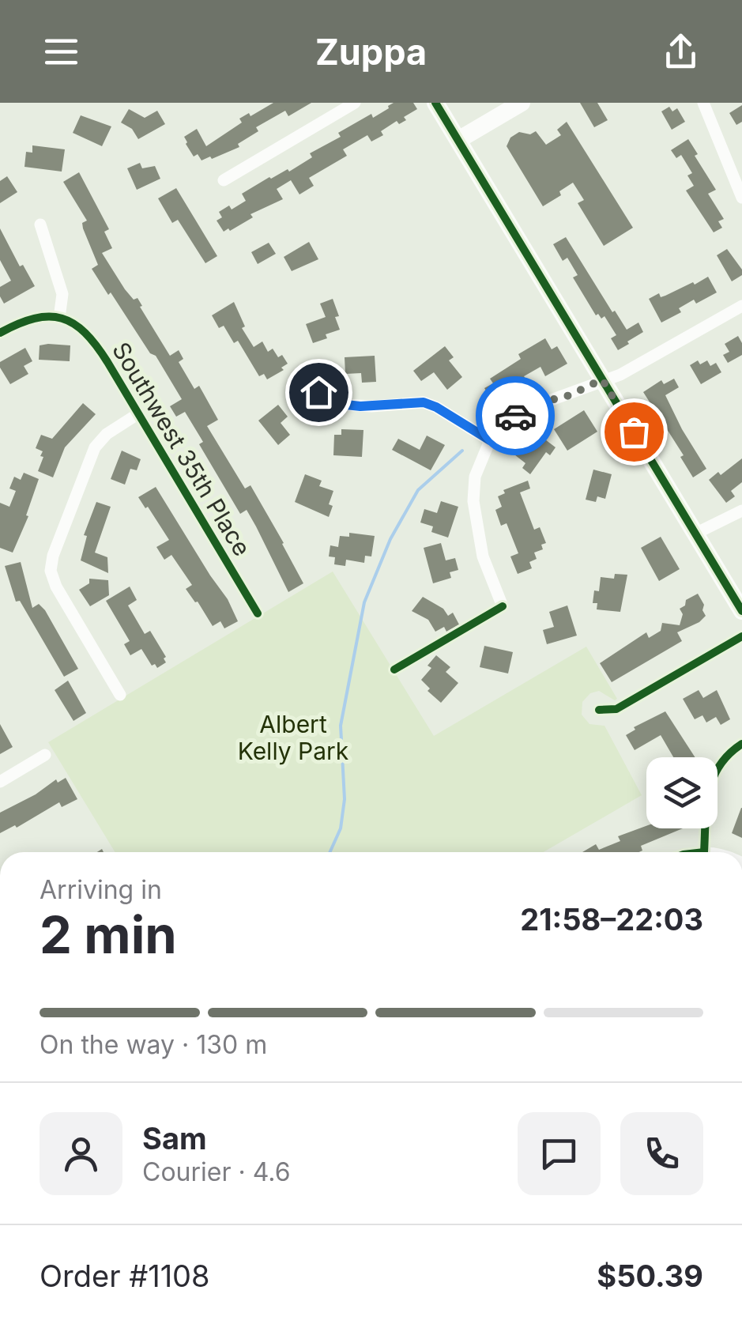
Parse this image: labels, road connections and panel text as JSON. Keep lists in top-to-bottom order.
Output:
{
  "streets": {
    "street": ["Southwest 35th Place"]
  },
  "parks": ["Albert Kelly Park"],
  "page": {
    "header": "Zuppa",
    "heading": ["2 min", "Arriving in", "21:58–22:03"],
    "panel": [
      "Sam",
      "Courier · 4.6",
      "Order #1108",
      "$50.39"
    ],
    "bar": "On the way · 130 m"
  }
}
